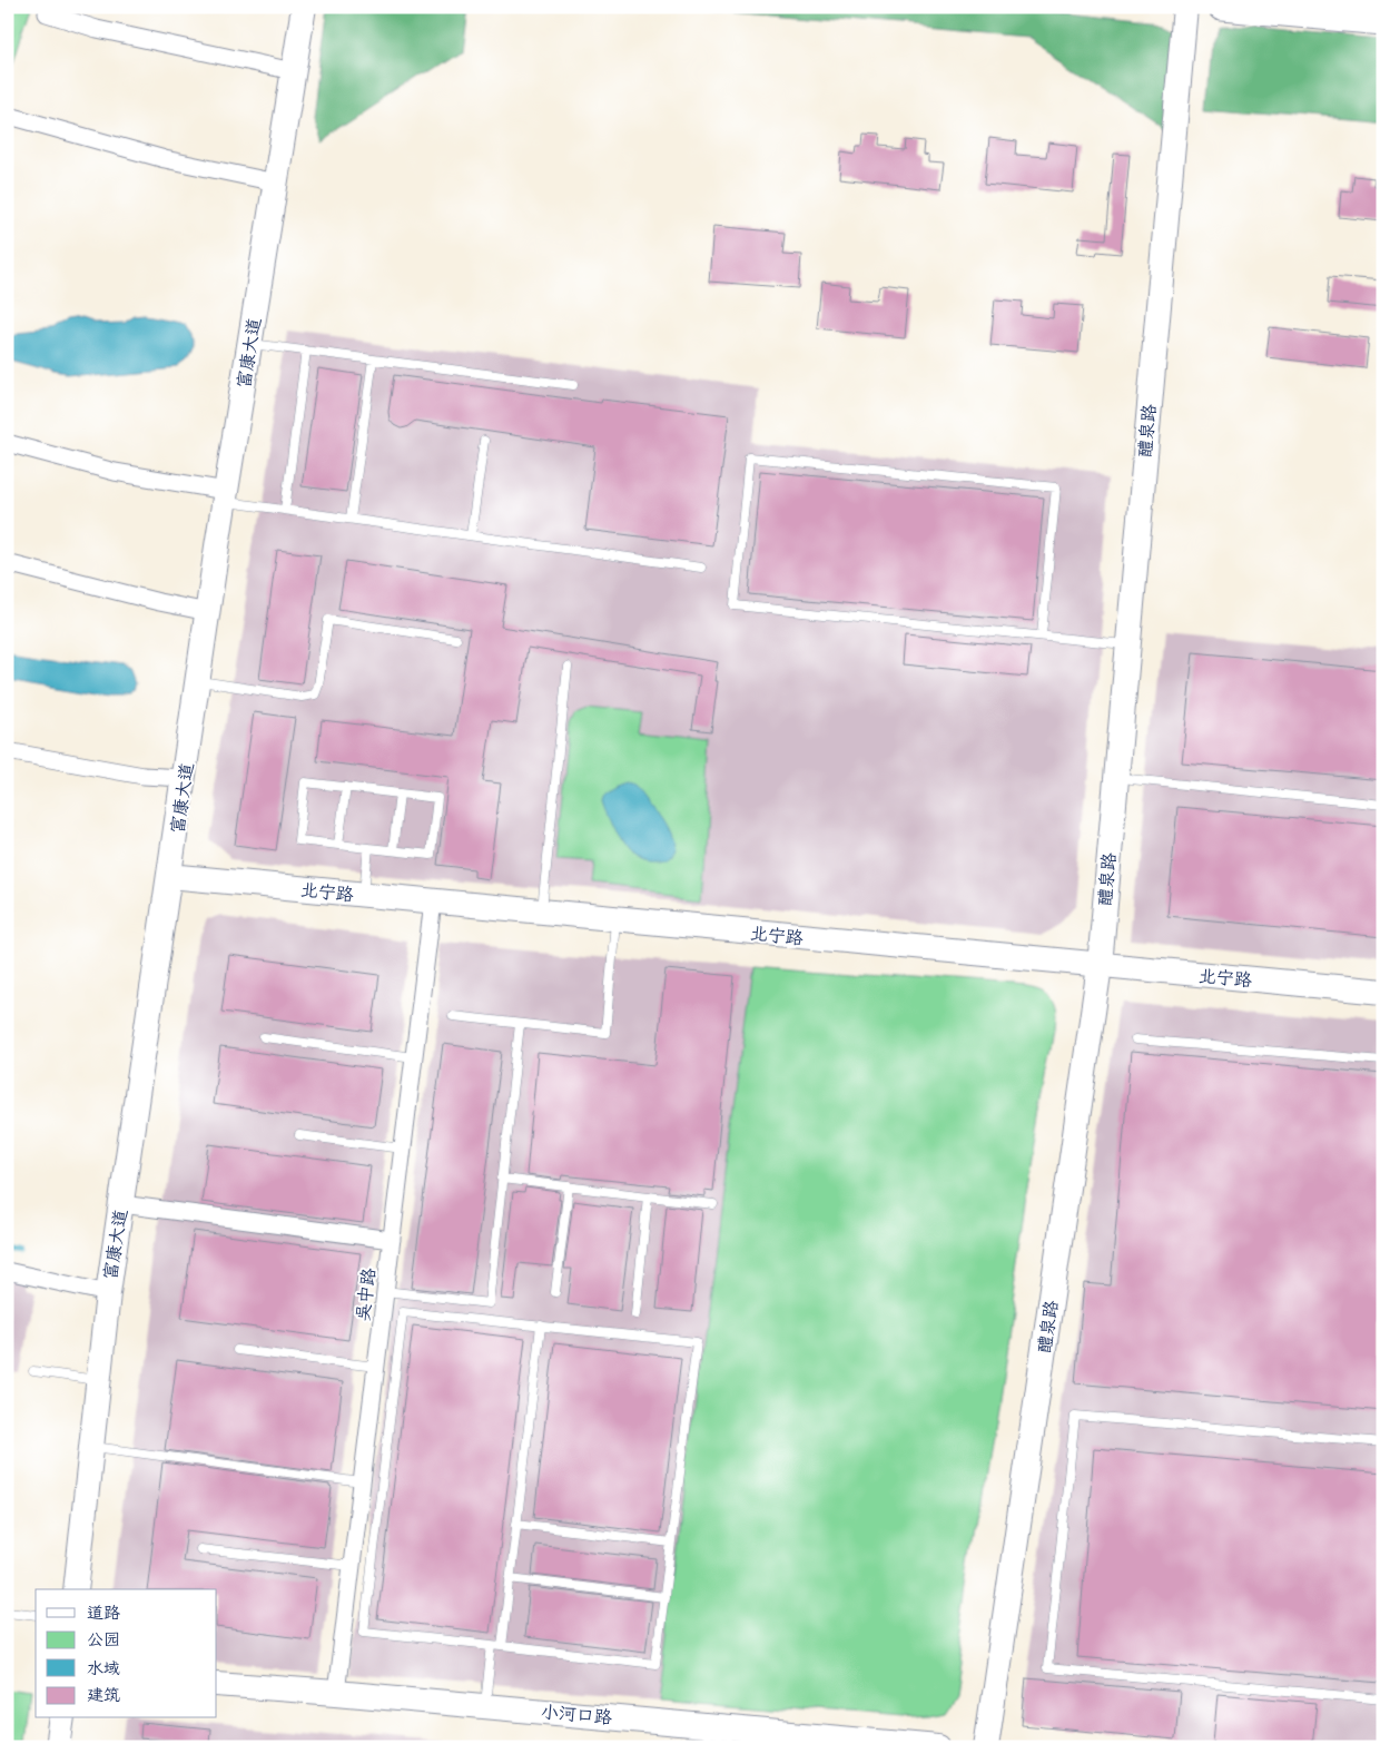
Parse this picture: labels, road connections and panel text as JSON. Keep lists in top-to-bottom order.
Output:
{
  "streets": {
    "street": [
      "富康大道",
      "醴泉路",
      "北宁路",
      "吴中路",
      "小河口路"
    ]
  },
  "crossings": [
    ["富康大道", "北宁路"],
    ["醴泉路", "北宁路"],
    ["北宁路", "吴中路"],
    ["吴中路", "小河口路"]
  ],
  "legend": [
    "道路",
    "公园",
    "水域",
    "建筑"
  ]
}
